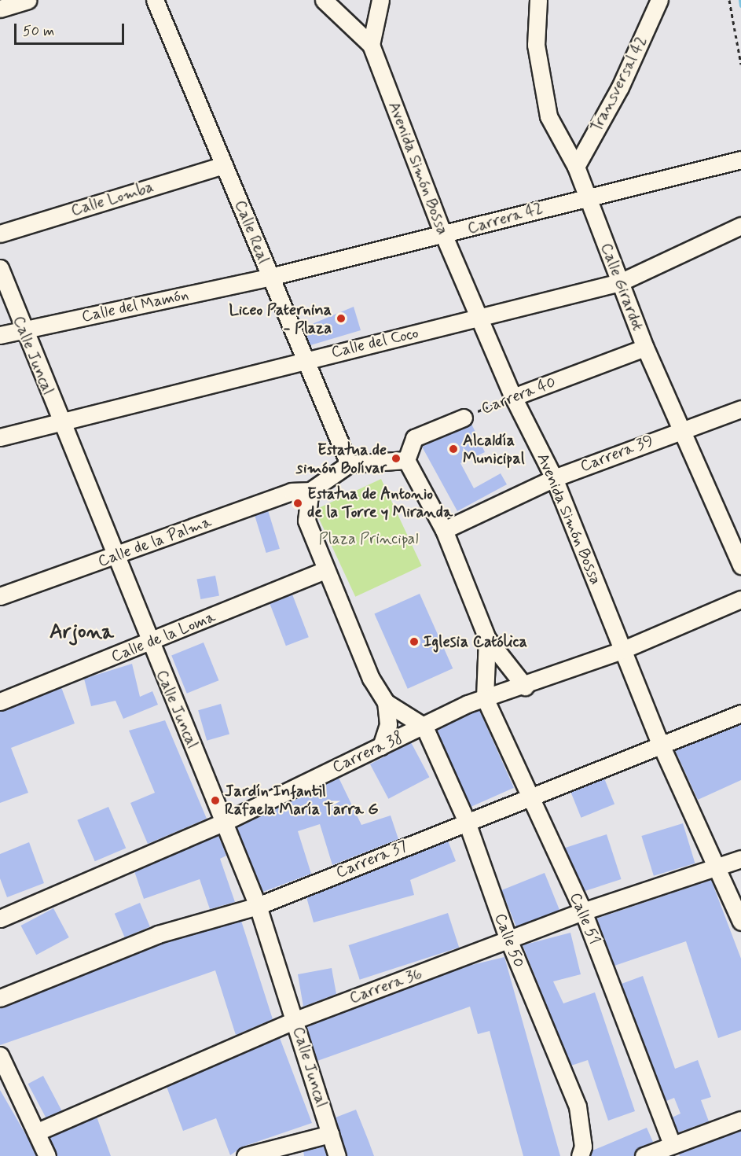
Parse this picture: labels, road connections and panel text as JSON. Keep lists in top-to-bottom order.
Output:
{
  "streets": {
    "street": [
      "Transversal 42",
      "Avenida Simón Bossa",
      "Calle Lomba",
      "Carrera 42",
      "Calle Real",
      "Calle Girardot",
      "Calle del Mamón",
      "Calle del Coco",
      "Calle Juncal",
      "Carrera 40",
      "Carrera 39",
      "Calle de la Palma",
      "Calle de la Loma",
      "Carrera 38",
      "Carrera 37",
      "Calle 51",
      "Calle 50",
      "Carrera 36"
    ]
  },
  "crossings": [
    ["Transversal 42", "Calle Girardot"],
    ["Avenida Simón Bossa", "Carrera 42"],
    ["Avenida Simón Bossa", "Calle del Coco"],
    ["Avenida Simón Bossa", "Carrera 40"],
    ["Avenida Simón Bossa", "Carrera 39"],
    ["Avenida Simón Bossa", "Carrera 38"],
    ["Avenida Simón Bossa", "Carrera 37"],
    ["Avenida Simón Bossa", "Carrera 36"],
    ["Calle Lomba", "Calle Real"],
    ["Carrera 42", "Calle Real"],
    ["Carrera 42", "Calle Girardot"],
    ["Carrera 42", "Calle del Mamón"],
    ["Calle Real", "Calle del Mamón"],
    ["Calle Real", "Calle del Coco"],
    ["Calle Girardot", "Calle del Coco"],
    ["Calle Girardot", "Carrera 40"],
    ["Calle Girardot", "Carrera 39"],
    ["Calle del Mamón", "Calle Juncal"],
    ["Calle del Coco", "Calle Juncal"],
    ["Calle Juncal", "Calle de la Palma"],
    ["Calle Juncal", "Calle de la Loma"],
    ["Calle Juncal", "Carrera 38"],
    ["Calle Juncal", "Carrera 37"],
    ["Calle Juncal", "Carrera 36"],
    ["Carrera 38", "Calle 51"],
    ["Carrera 38", "Calle 50"],
    ["Carrera 37", "Calle 51"],
    ["Carrera 37", "Calle 50"],
    ["Calle 51", "Carrera 36"],
    ["Calle 50", "Carrera 36"]
  ],
  "districts": ["Arjona"],
  "parks": ["Plaza Principal"],
  "places": [
    "Liceo Paternina - Plaza",
    "Alcaldía Municipal",
    "Estatua de simón Bolívar",
    "Estatua de Antonio de la Torre y Miranda",
    "Iglesia Católica",
    "Jardín Infantil Rafaela María Tarra G"
  ],
  "scale_bar": "50 m"
}
